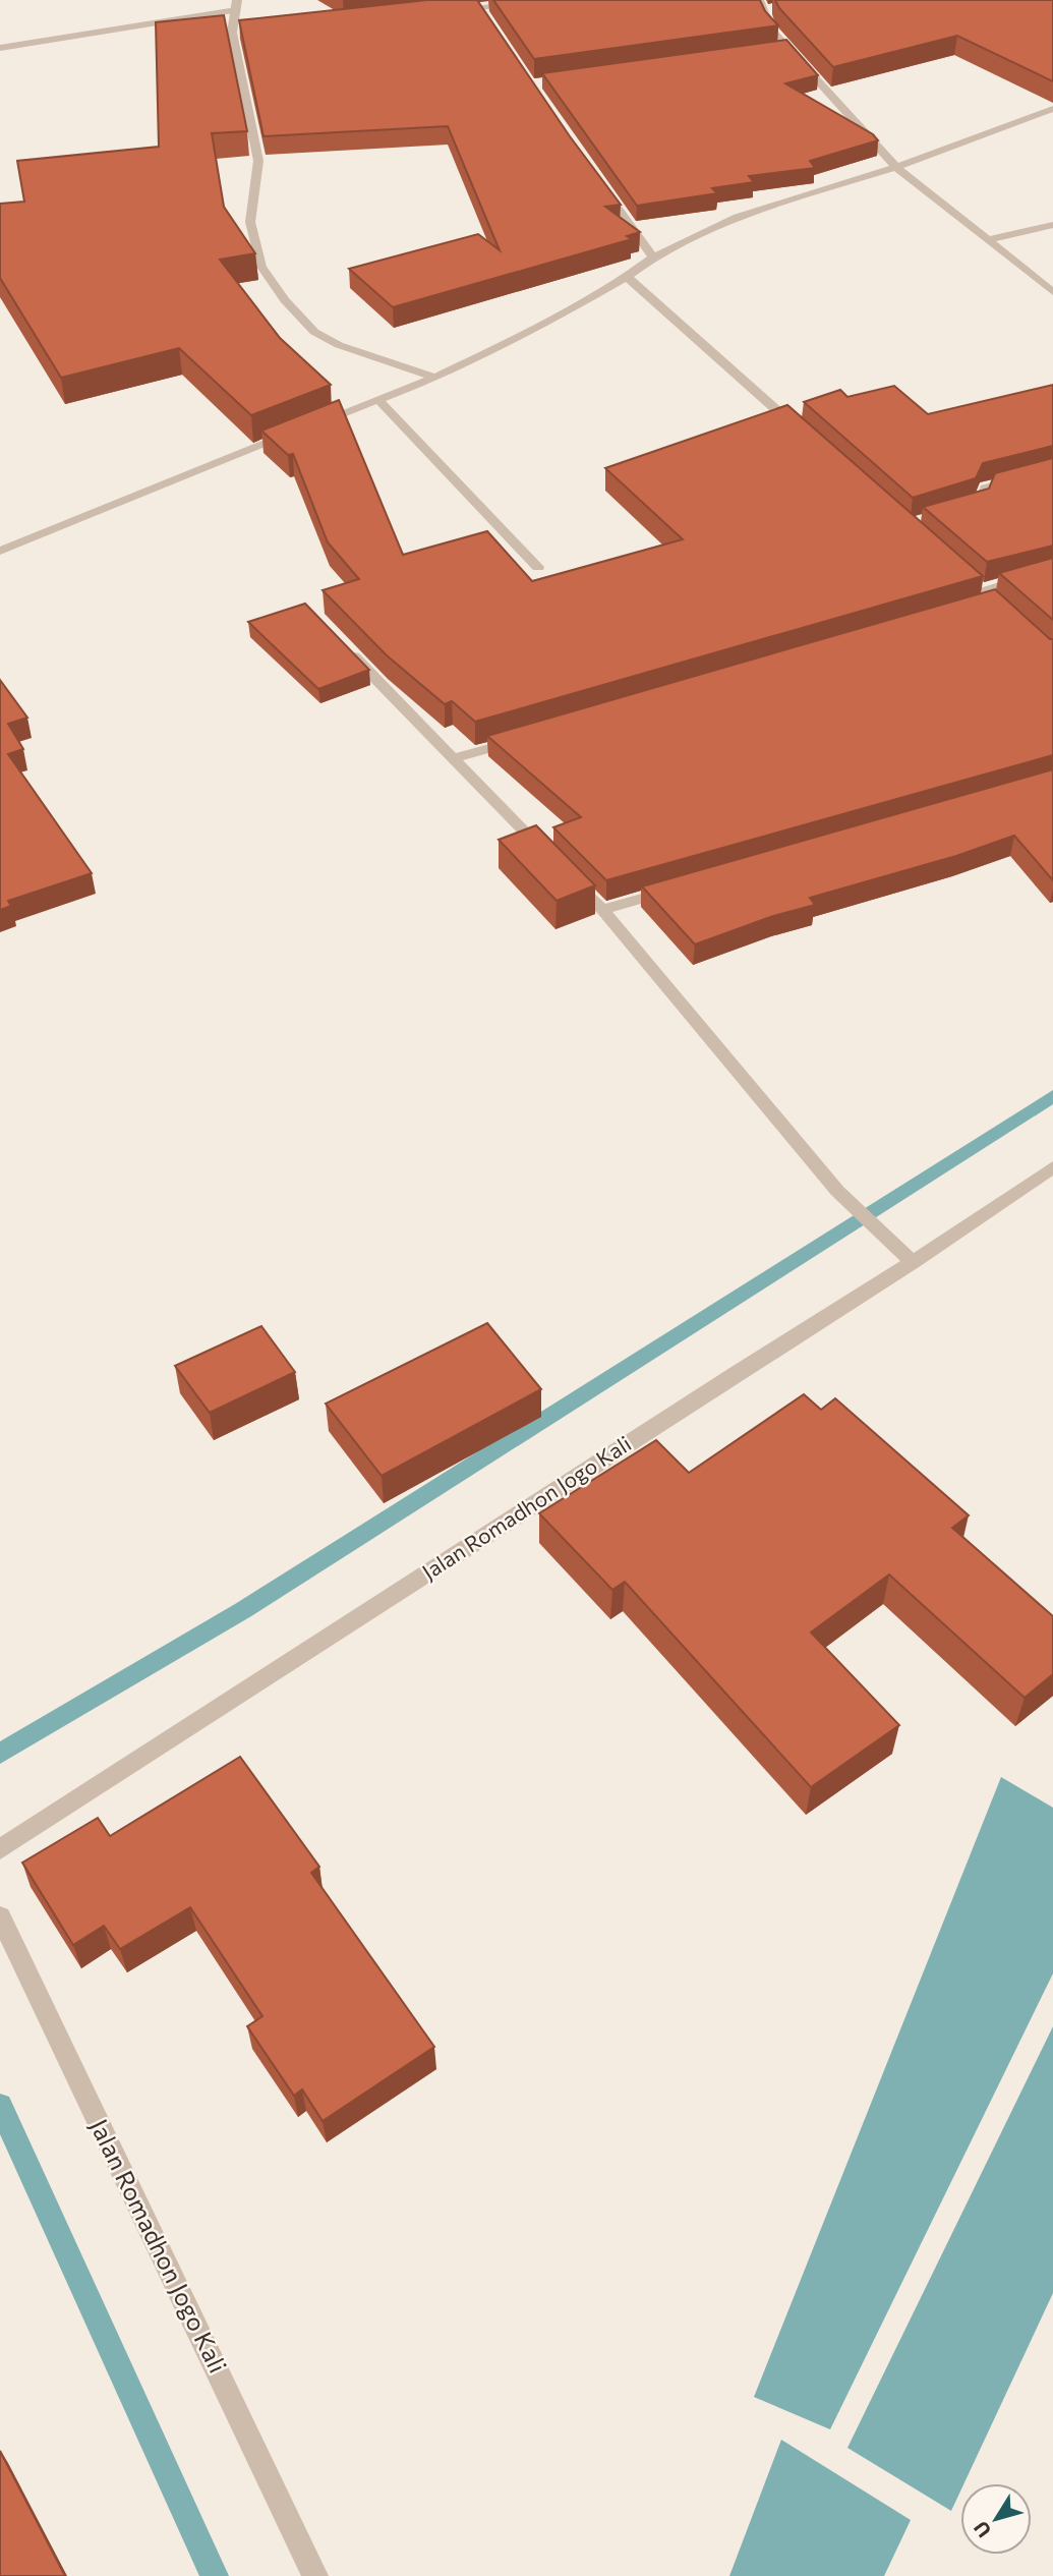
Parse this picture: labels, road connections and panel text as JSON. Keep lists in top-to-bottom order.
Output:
{
  "streets": {
    "street": ["Jalan Romadhon Jogo Kali"]
  },
  "north": "bottom left"
}
